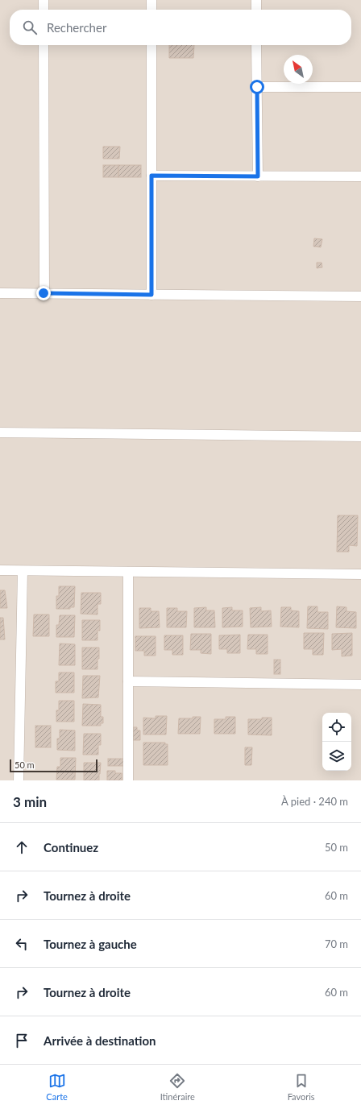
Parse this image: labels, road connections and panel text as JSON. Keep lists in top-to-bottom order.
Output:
{
  "scale_bar": "50 m",
  "north": "top left",
  "page": {
    "search": "Rechercher",
    "scale": "50 m",
    "heading": ["3 min", "À pied · 240 m"],
    "list": [
      ["Continuez", "50 m"],
      ["Tournez à droite", "60 m"],
      ["Tournez à gauche", "70 m"],
      ["Tournez à droite", "60 m"],
      "Arrivée à destination"
    ],
    "nav": ["Carte", "Itinéraire", "Favoris"]
  }
}
